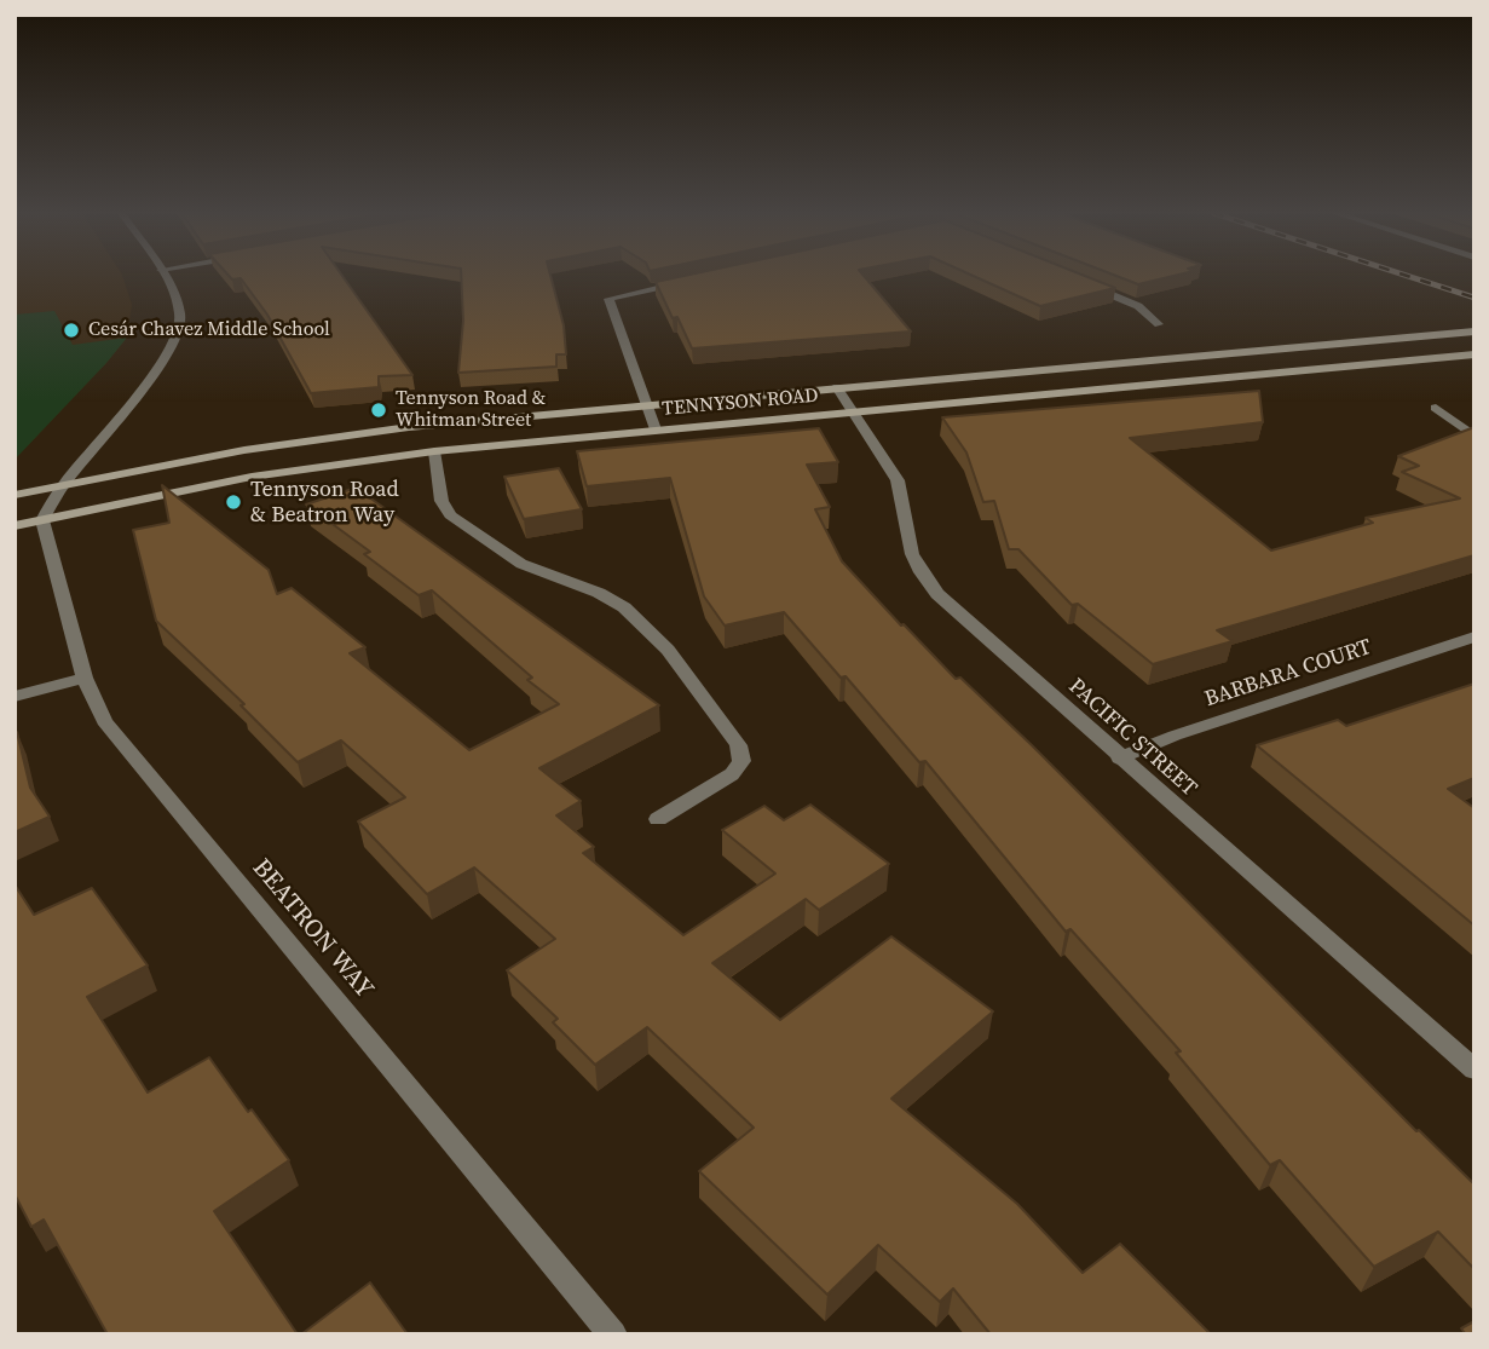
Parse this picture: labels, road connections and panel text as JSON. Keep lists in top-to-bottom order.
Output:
{
  "streets": {
    "main road": ["TENNYSON ROAD"],
    "street": ["BARBARA COURT", "PACIFIC STREET", "BEATRON WAY"]
  },
  "crossings": [
    ["TENNYSON ROAD", "PACIFIC STREET"],
    ["TENNYSON ROAD", "BEATRON WAY"],
    ["BARBARA COURT", "PACIFIC STREET"]
  ],
  "places": ["Cesár Chavez Middle School", "Tennyson Road & Whitman Street", "Tennyson Road & Beatron Way"]
}
